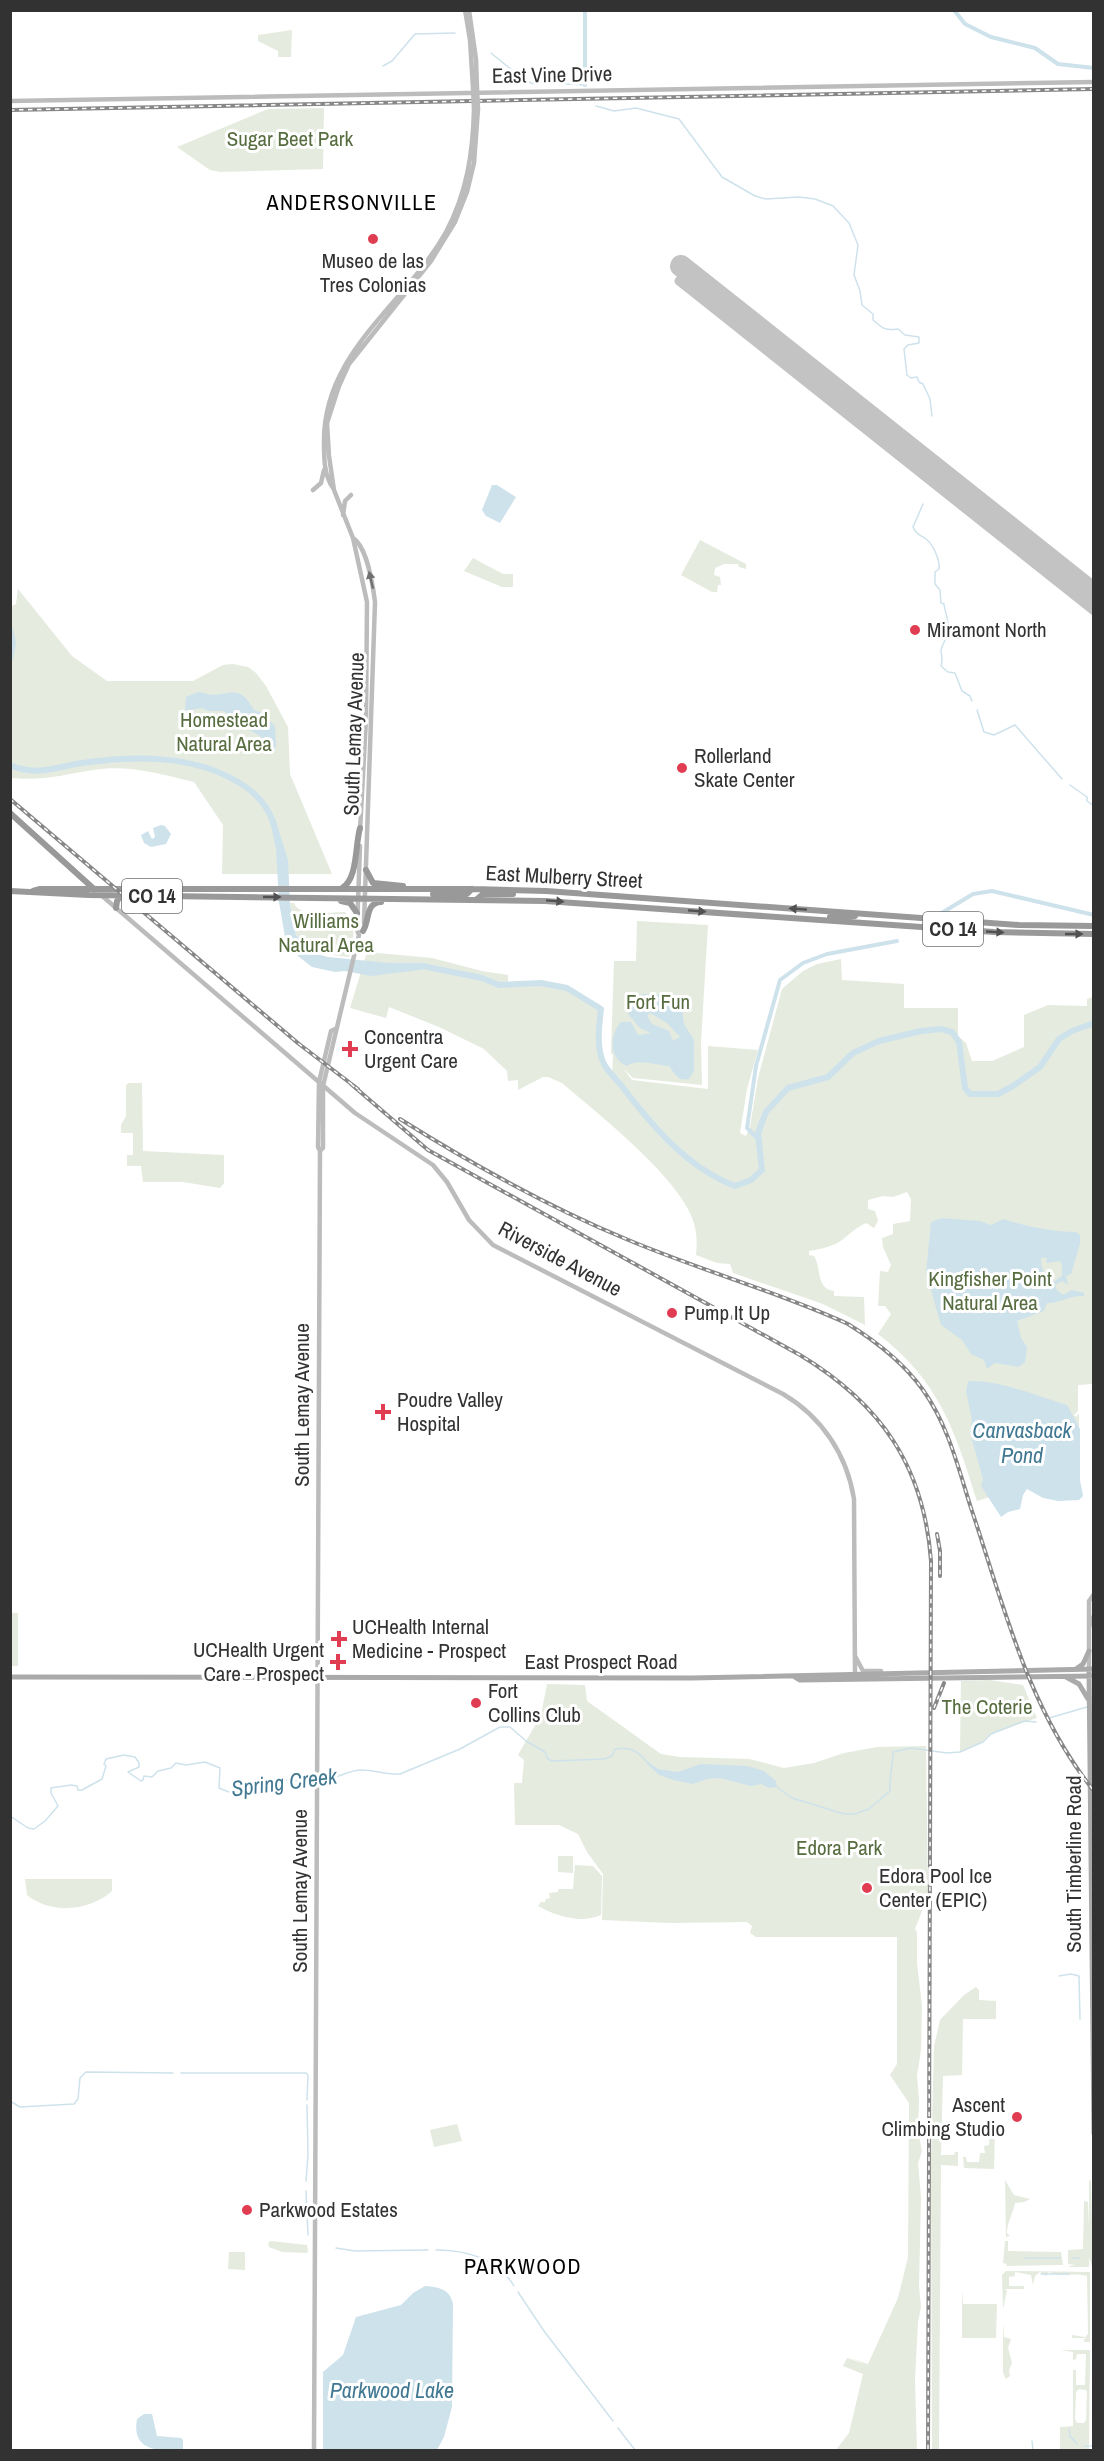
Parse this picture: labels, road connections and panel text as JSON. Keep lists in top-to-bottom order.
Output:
{
  "streets": {
    "highway": ["East Mulberry Street", "CO 14", "Riverside Avenue"],
    "main road": [
      "East Vine Drive",
      "South Lemay Avenue",
      "East Prospect Road",
      "South Timberline Road"
    ]
  },
  "crossings": [
    ["South Lemay Avenue", "East Mulberry Street"],
    ["South Lemay Avenue", "Riverside Avenue"],
    ["South Lemay Avenue", "East Prospect Road"],
    ["East Mulberry Street", "Riverside Avenue"],
    ["Riverside Avenue", "East Prospect Road"],
    ["East Prospect Road", "South Timberline Road"]
  ],
  "districts": ["ANDERSONVILLE", "PARKWOOD"],
  "water": ["Canvasback Pond", "Spring Creek", "Parkwood Lake"],
  "parks": [
    "Sugar Beet Park",
    "Homestead Natural Area",
    "Williams Natural Area",
    "Fort Fun",
    "Kingfisher Point Natural Area",
    "The Coterie",
    "Edora Park"
  ],
  "places": {
    "other": [
      "Museo de las Tres Colonias",
      "Miramont North",
      "Rollerland Skate Center",
      "Pump It Up",
      "Fort Collins Club",
      "Edora Pool Ice Center (EPIC)",
      "Ascent Climbing Studio",
      "Parkwood Estates"
    ],
    "health": [
      "Concentra Urgent Care",
      "Poudre Valley Hospital",
      "UCHealth Internal Medicine - Prospect",
      "UCHealth Urgent Care - Prospect"
    ]
  }
}
